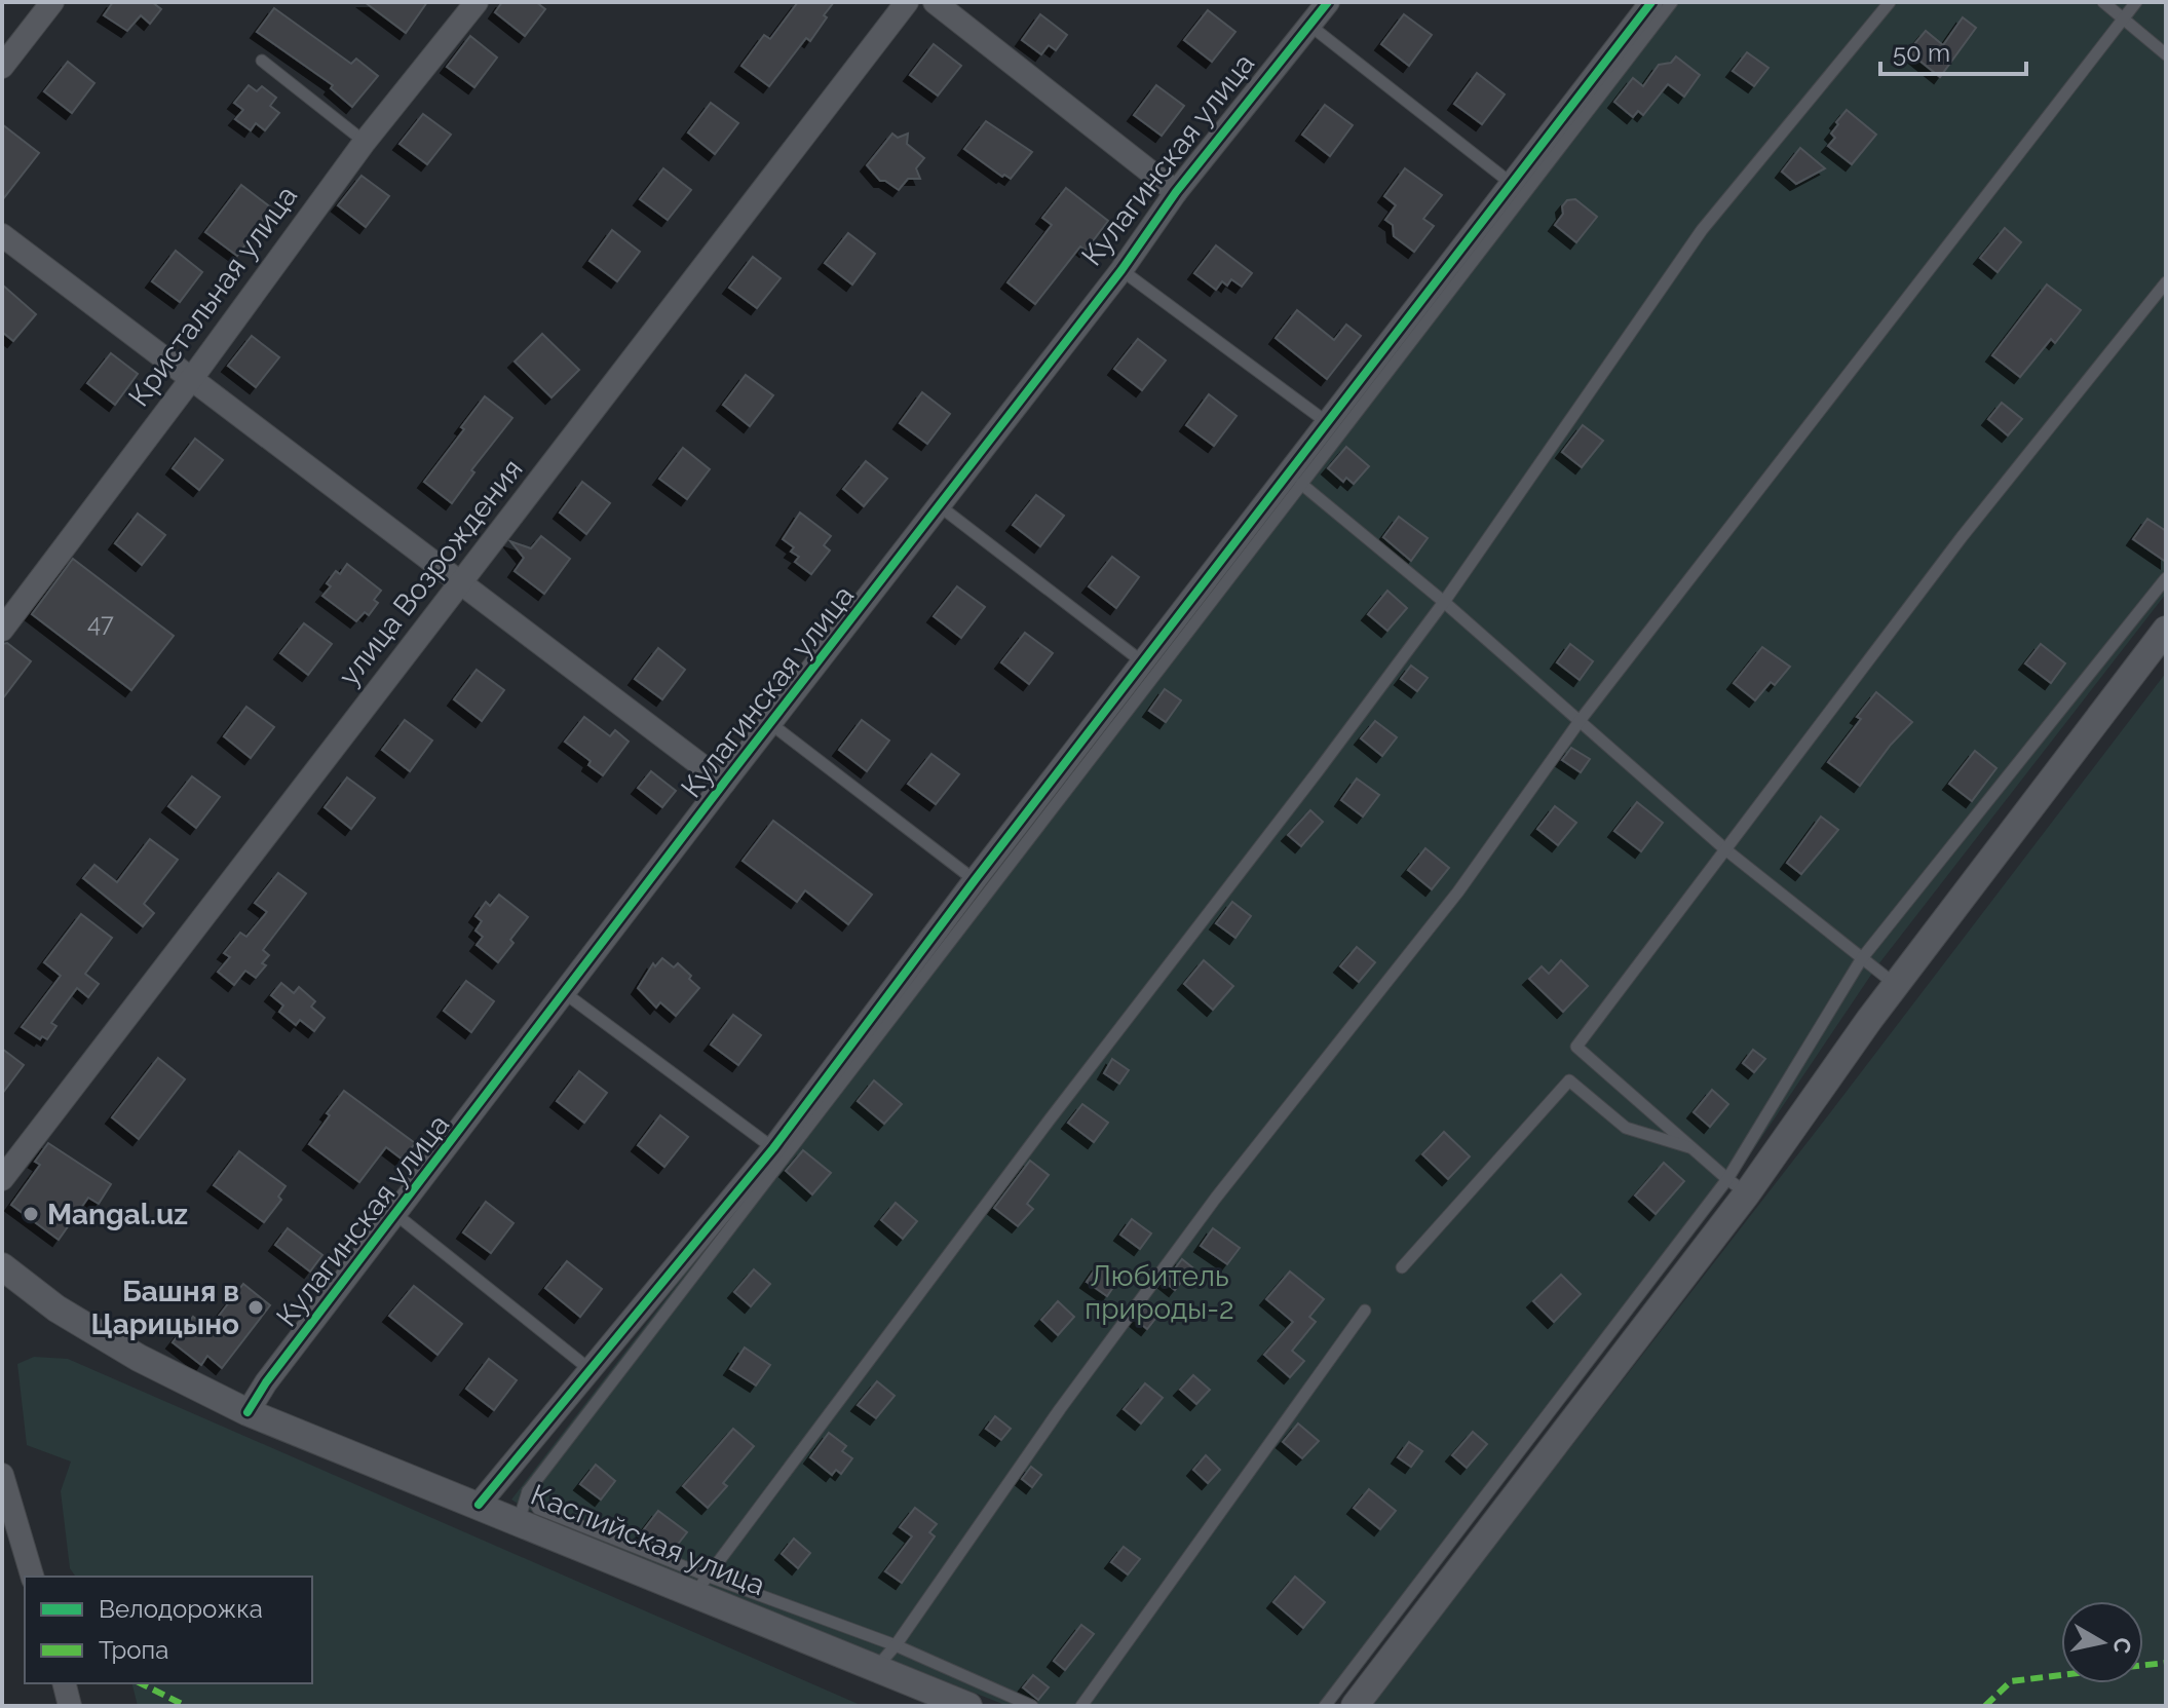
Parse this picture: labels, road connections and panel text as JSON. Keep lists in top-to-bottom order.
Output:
{
  "streets": {
    "street": [
      "Кулагинская улица",
      "Кристальная улица",
      "улица Возрождения",
      "Каспийская улица"
    ]
  },
  "crossings": [
    ["Кулагинская улица", "Каспийская улица"]
  ],
  "parks": ["Любитель природы-2"],
  "places": ["Mangal.uz", "Башня в Царицыно"],
  "house_numbers": ["47"],
  "legend": ["Велодорожка", "Тропа"],
  "scale_bar": "50 m",
  "north": "right"
}
